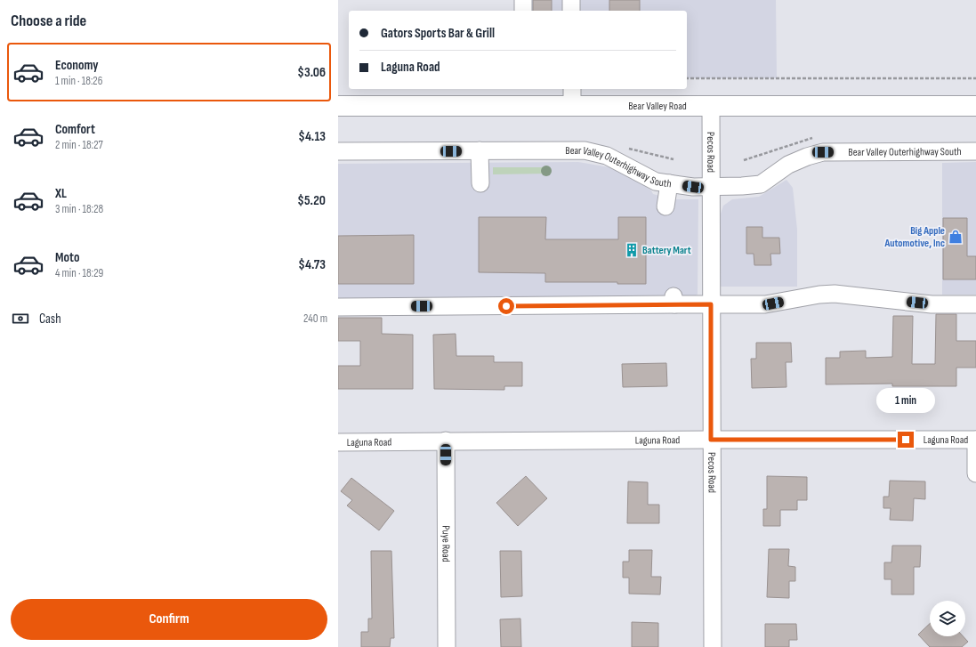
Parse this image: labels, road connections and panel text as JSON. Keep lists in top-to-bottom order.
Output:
{
  "streets": {
    "main road": ["Bear Valley Road"],
    "street": [
      "Pecos Road",
      "Bear Valley Outerhighway South",
      "Laguna Road",
      "Puye Road"
    ]
  },
  "crossings": [
    ["Bear Valley Road", "Pecos Road"],
    ["Pecos Road", "Bear Valley Outerhighway South"],
    ["Pecos Road", "Laguna Road"],
    ["Laguna Road", "Puye Road"]
  ],
  "places": {
    "shop": ["Big Apple Automotive, Inc"],
    "building": ["Battery Mart"]
  },
  "page": {
    "heading": "Choose a ride",
    "banner": ["Gators Sports Bar & Grill", "Laguna Road"],
    "list": [
      {
        "name": "Economy",
        "note": "1 min · 18:26",
        "value": "$3.06"
      },
      {
        "name": "Comfort",
        "note": "2 min · 18:27",
        "value": "$4.13"
      },
      {
        "name": "XL",
        "note": "3 min · 18:28",
        "value": "$5.20"
      },
      {
        "name": "Moto",
        "note": "4 min · 18:29",
        "value": "$4.73"
      }
    ],
    "pay": ["Cash", "240 m"],
    "bubble": "1 min",
    "buttons": "Confirm"
  }
}
